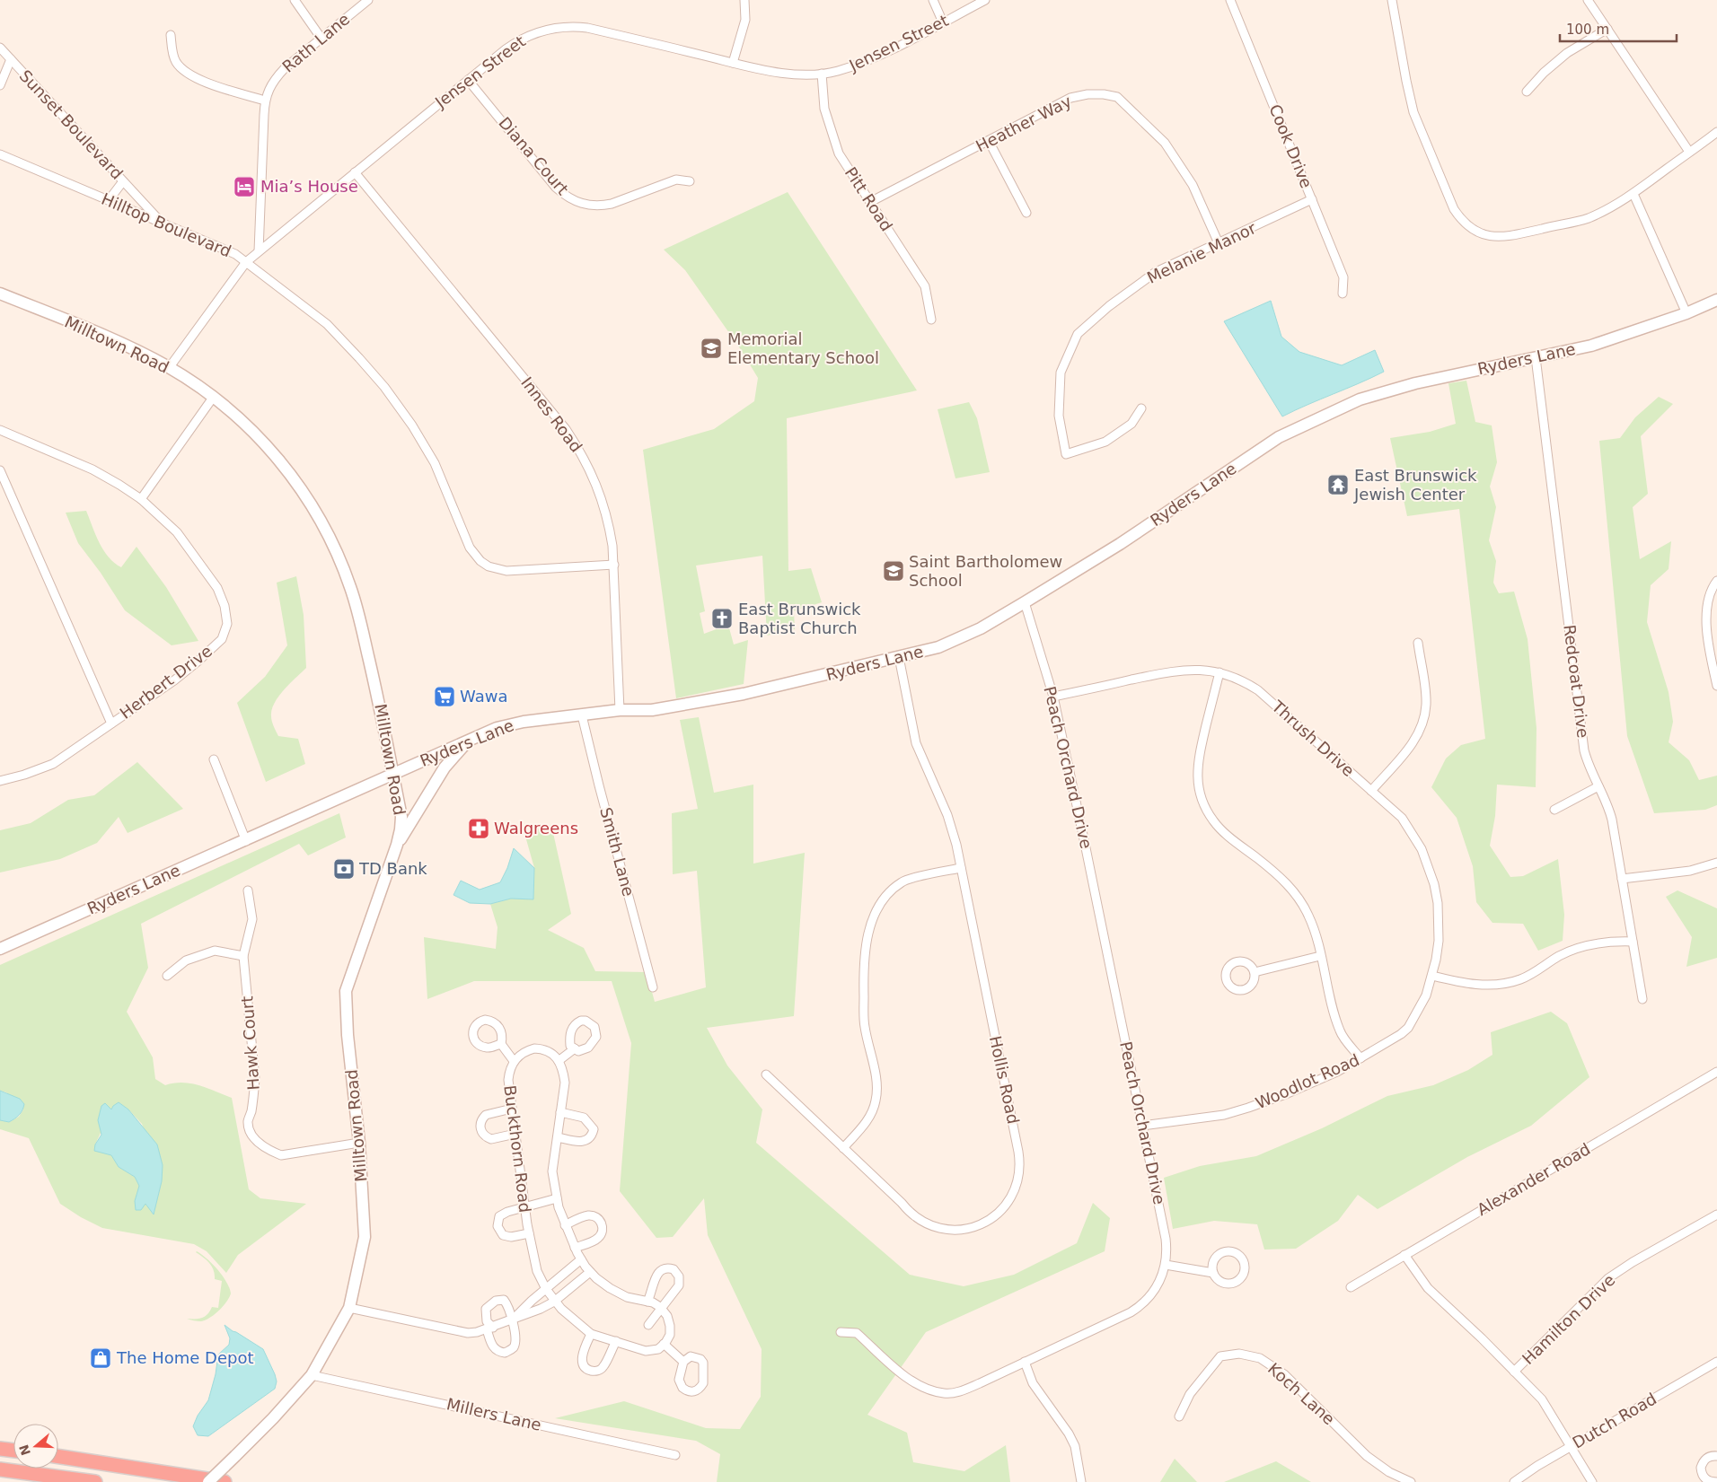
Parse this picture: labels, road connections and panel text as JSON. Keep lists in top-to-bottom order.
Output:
{
  "streets": {
    "main road": ["Milltown Road", "Ryders Lane"],
    "street": [
      "Rath Lane",
      "Jensen Street",
      "Heather Way",
      "Sunset Boulevard",
      "Cook Drive",
      "Diana Court",
      "Pitt Road",
      "Hilltop Boulevard",
      "Melanie Manor",
      "Innes Road",
      "Redcoat Drive",
      "Herbert Drive",
      "Thrush Drive",
      "Peach Orchard Drive",
      "Smith Lane",
      "Hawk Court",
      "Hollis Road",
      "Woodlot Road",
      "Buckthorn Road",
      "Alexander Road",
      "Hamilton Drive",
      "Koch Lane",
      "Millers Lane",
      "Dutch Road"
    ]
  },
  "crossings": [
    ["Rath Lane", "Jensen Street"],
    ["Jensen Street", "Diana Court"],
    ["Jensen Street", "Pitt Road"],
    ["Jensen Street", "Hilltop Boulevard"],
    ["Jensen Street", "Milltown Road"],
    ["Jensen Street", "Innes Road"],
    ["Heather Way", "Pitt Road"],
    ["Heather Way", "Melanie Manor"],
    ["Sunset Boulevard", "Hilltop Boulevard"],
    ["Cook Drive", "Melanie Manor"],
    ["Hilltop Boulevard", "Innes Road"],
    ["Milltown Road", "Ryders Lane"],
    ["Milltown Road", "Hawk Court"],
    ["Milltown Road", "Millers Lane"],
    ["Ryders Lane", "Innes Road"],
    ["Ryders Lane", "Redcoat Drive"],
    ["Ryders Lane", "Peach Orchard Drive"],
    ["Ryders Lane", "Smith Lane"],
    ["Ryders Lane", "Hollis Road"],
    ["Thrush Drive", "Peach Orchard Drive"],
    ["Thrush Drive", "Woodlot Road"],
    ["Peach Orchard Drive", "Woodlot Road"]
  ],
  "places": {
    "hotel": ["Mia’s House"],
    "school or university": ["Memorial Elementary School", "Saint Bartholomew School"],
    "temple": ["East Brunswick Jewish Center"],
    "church": ["East Brunswick Baptist Church"],
    "supermarket": ["Wawa"],
    "pharmacy": ["Walgreens"],
    "bank": ["TD Bank"],
    "shop": ["The Home Depot"]
  },
  "scale_bar": "100 m",
  "north": "left"
}
